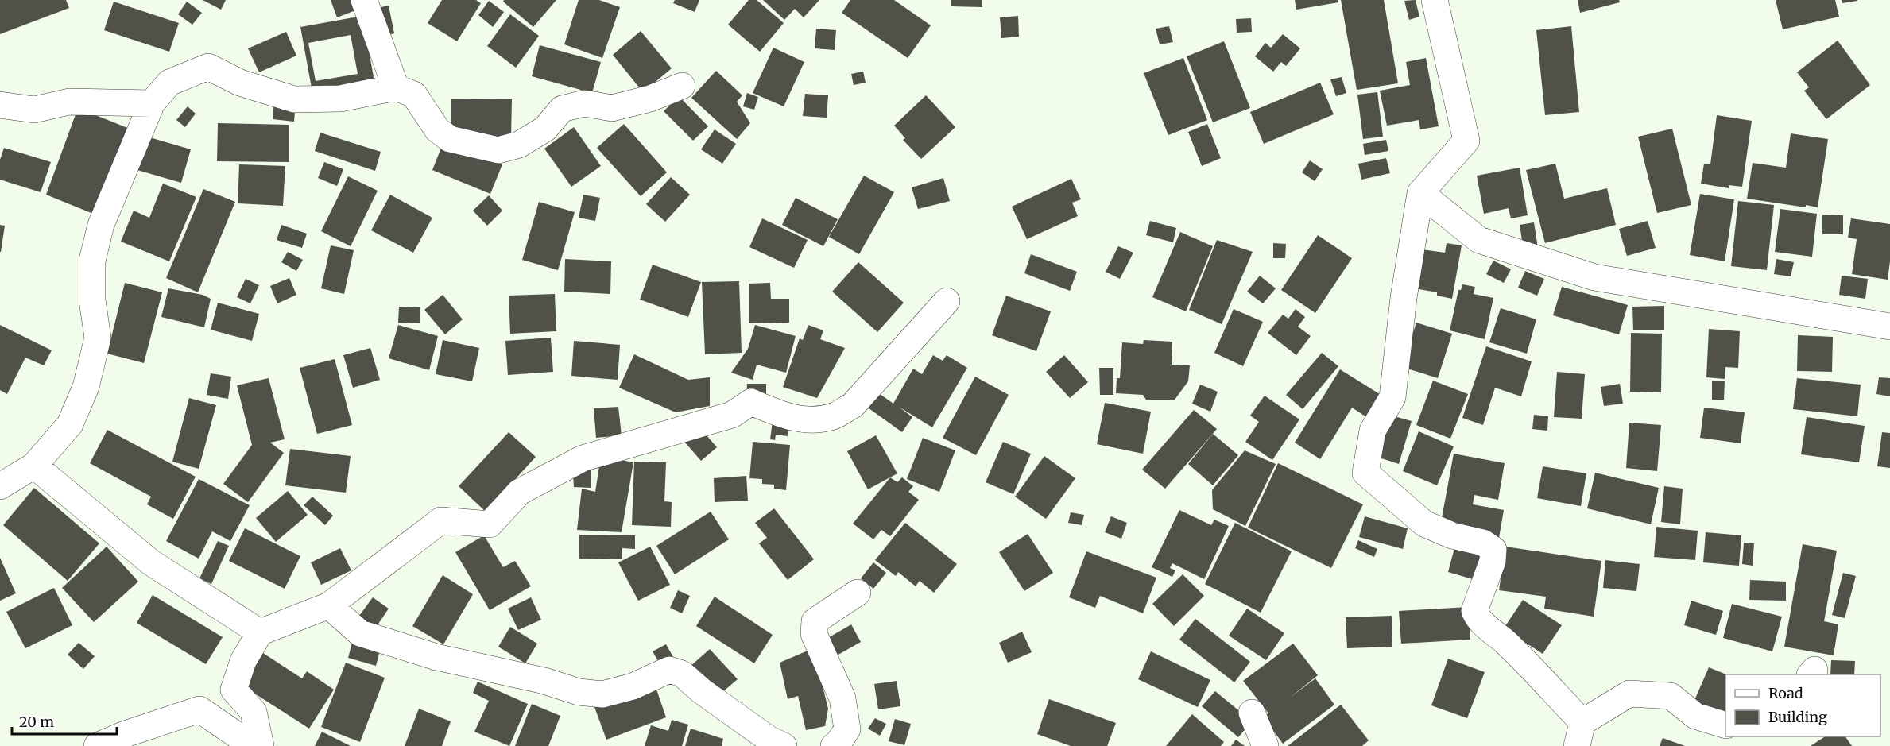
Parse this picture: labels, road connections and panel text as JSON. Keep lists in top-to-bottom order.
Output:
{
  "legend": ["Road", "Building"],
  "scale_bar": "20 m"
}
